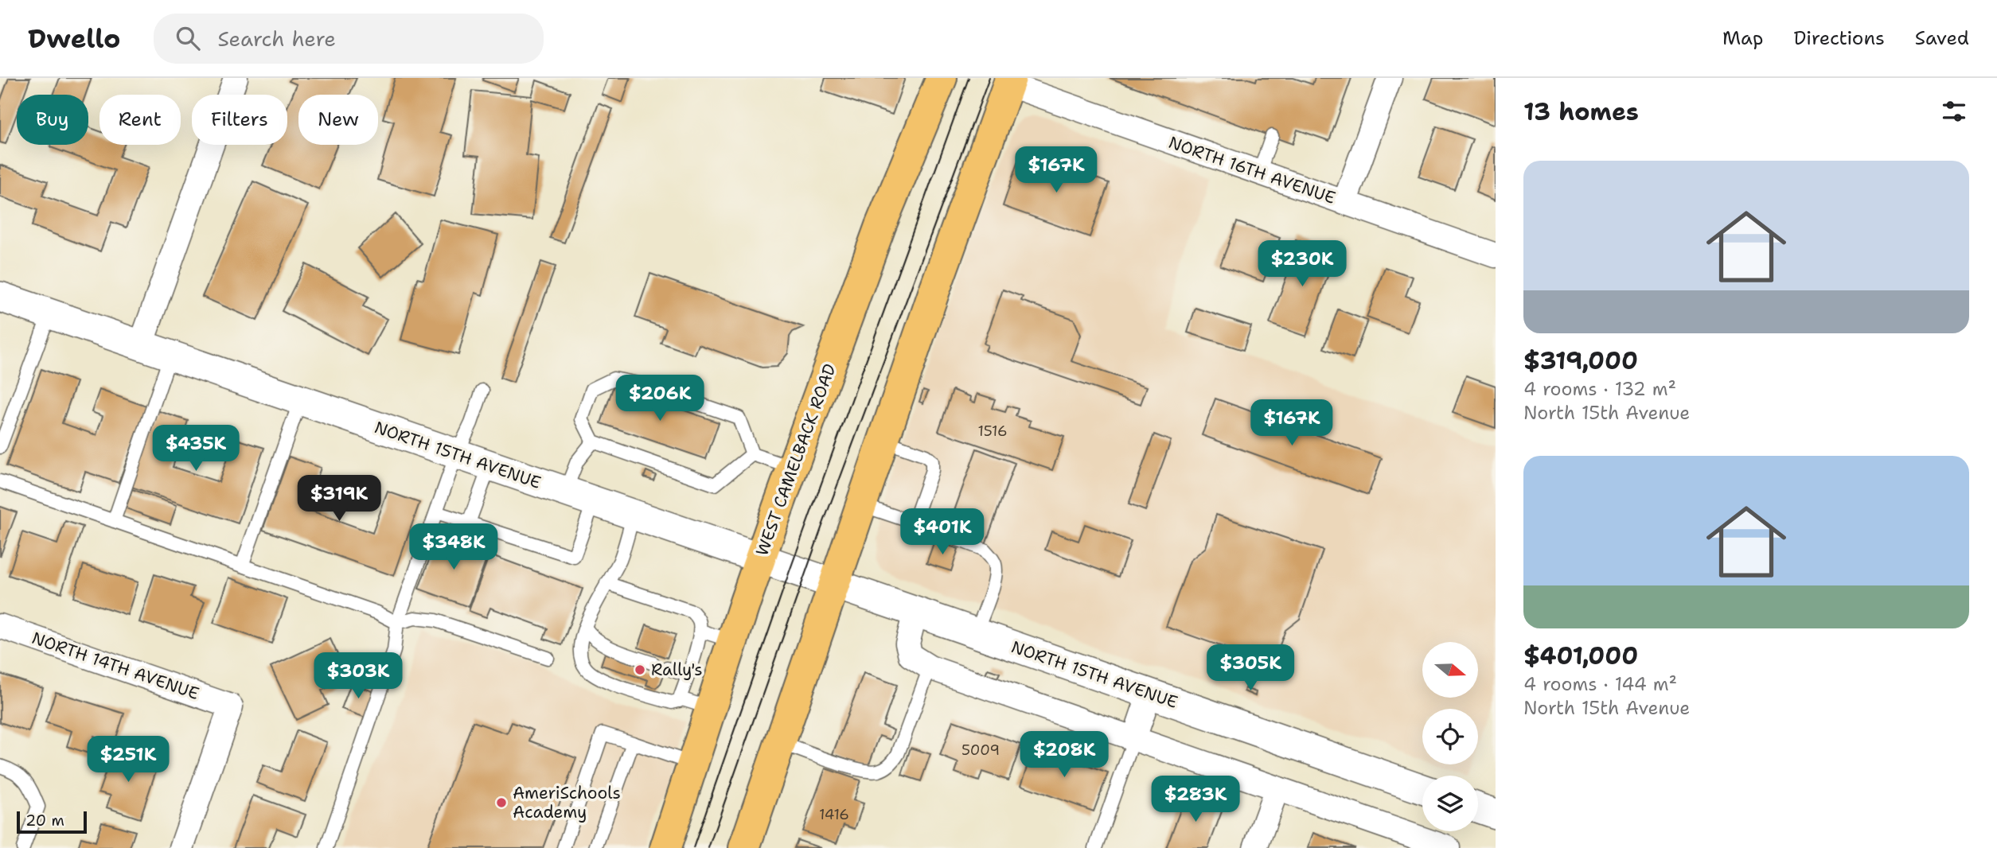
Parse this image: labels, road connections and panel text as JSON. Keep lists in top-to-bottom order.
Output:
{
  "streets": {
    "main road": ["WEST CAMELBACK ROAD"],
    "street": ["NORTH 16TH AVENUE", "NORTH 15TH AVENUE", "NORTH 14TH AVENUE"]
  },
  "crossings": [
    ["NORTH 15TH AVENUE", "WEST CAMELBACK ROAD"]
  ],
  "places": ["Rally's", "AmeriSchools Academy"],
  "house_numbers": ["1516", "5009", "1416"],
  "scale_bar": "20 m",
  "north": "right",
  "page": {
    "header": "Dwello",
    "search": "Search here",
    "nav": ["Map", "Directions", "Saved"],
    "heading": "13 homes",
    "chip": [
      "Buy",
      "Rent",
      "Filters",
      "New"
    ],
    "list": [
      {
        "name": "$319,000",
        "note": "4 rooms · 132 m² · North 15th Avenue"
      },
      {
        "name": "$401,000",
        "note": "4 rooms · 144 m² · North 15th Avenue"
      }
    ],
    "price": [
      "$167K",
      "$230K",
      "$206K",
      "$167K",
      "$435K",
      "$319K",
      "$401K",
      "$348K",
      "$305K",
      "$303K",
      "$208K",
      "$251K",
      "$283K"
    ],
    "scale": "20 m"
  }
}
